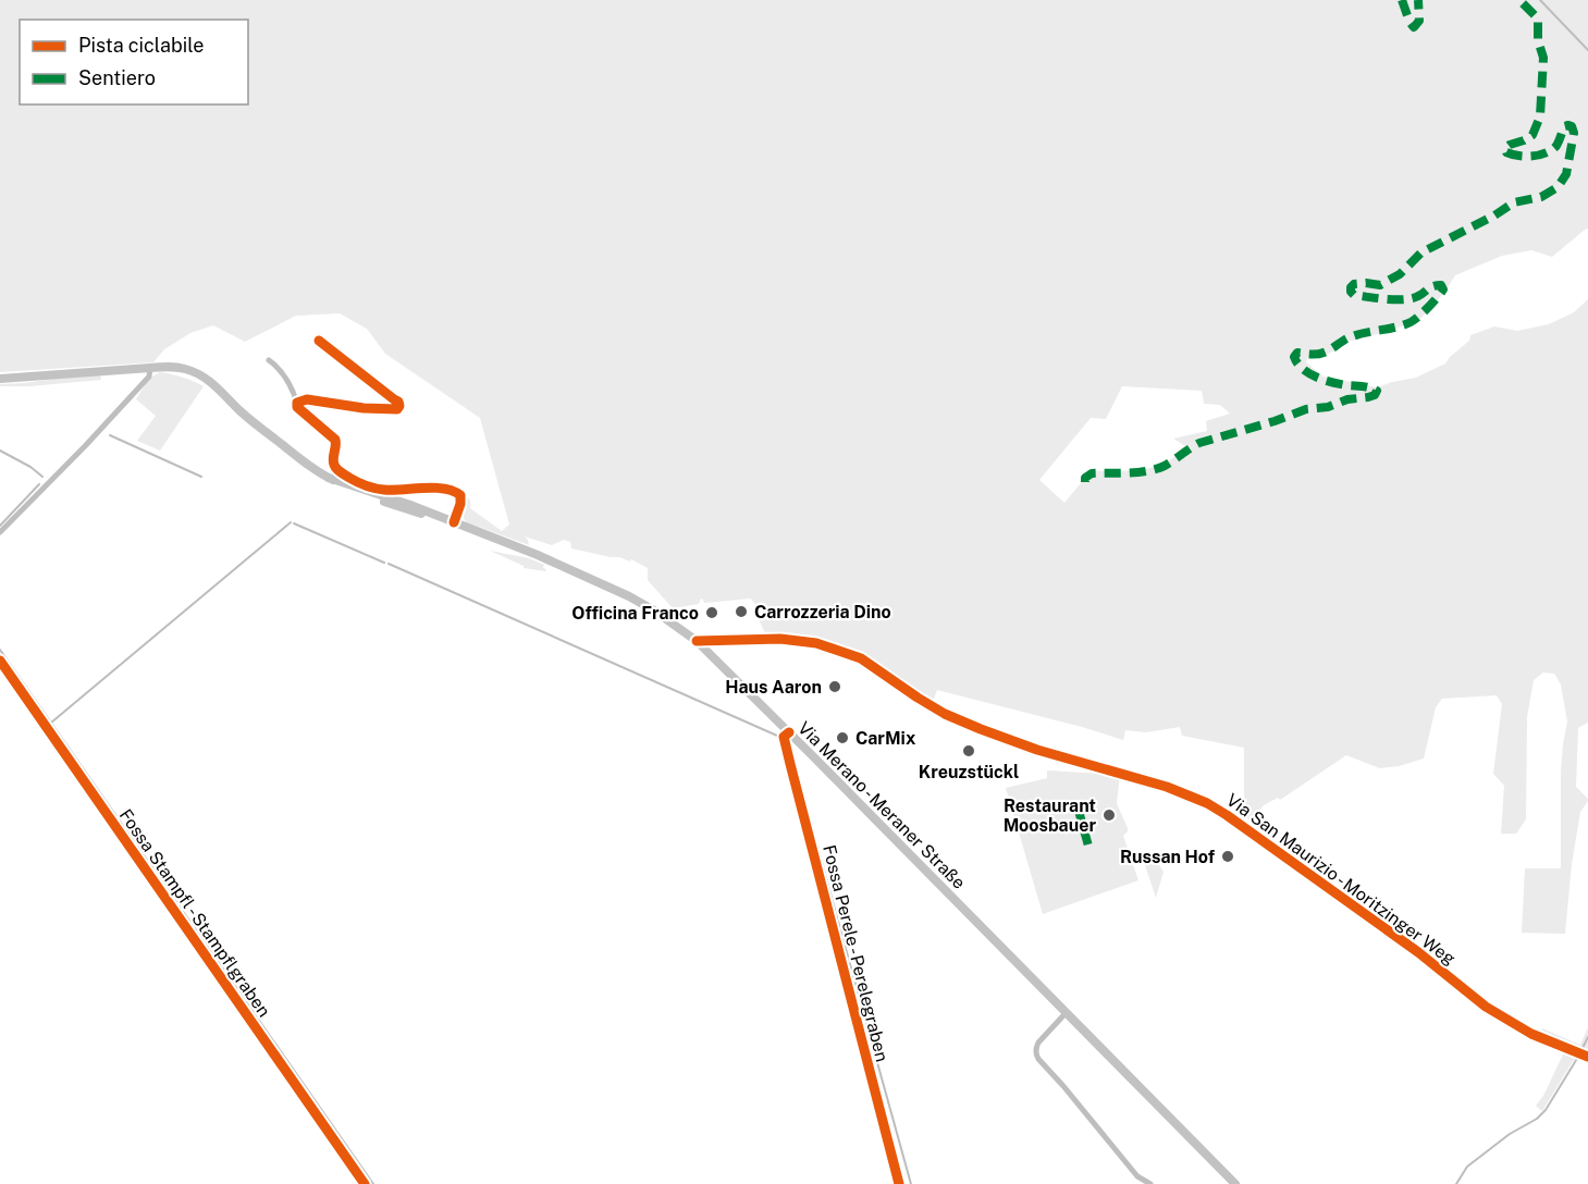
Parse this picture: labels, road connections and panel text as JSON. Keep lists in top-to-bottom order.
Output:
{
  "streets": {
    "main road": ["Via Merano - Meraner Straße"],
    "street": ["Via San Maurizio - Moritzinger Weg", "Fossa Stampfl - Stampflgraben", "Fossa Perele - Perelegraben"]
  },
  "crossings": [
    ["Via Merano - Meraner Straße", "Via San Maurizio - Moritzinger Weg"],
    ["Via Merano - Meraner Straße", "Fossa Perele - Perelegraben"]
  ],
  "places": [
    "Carrozzeria Dino",
    "Officina Franco",
    "Haus Aaron",
    "CarMix",
    "Kreuzstückl",
    "Restaurant Moosbauer",
    "Russan Hof"
  ],
  "legend": ["Pista ciclabile", "Sentiero"]
}
